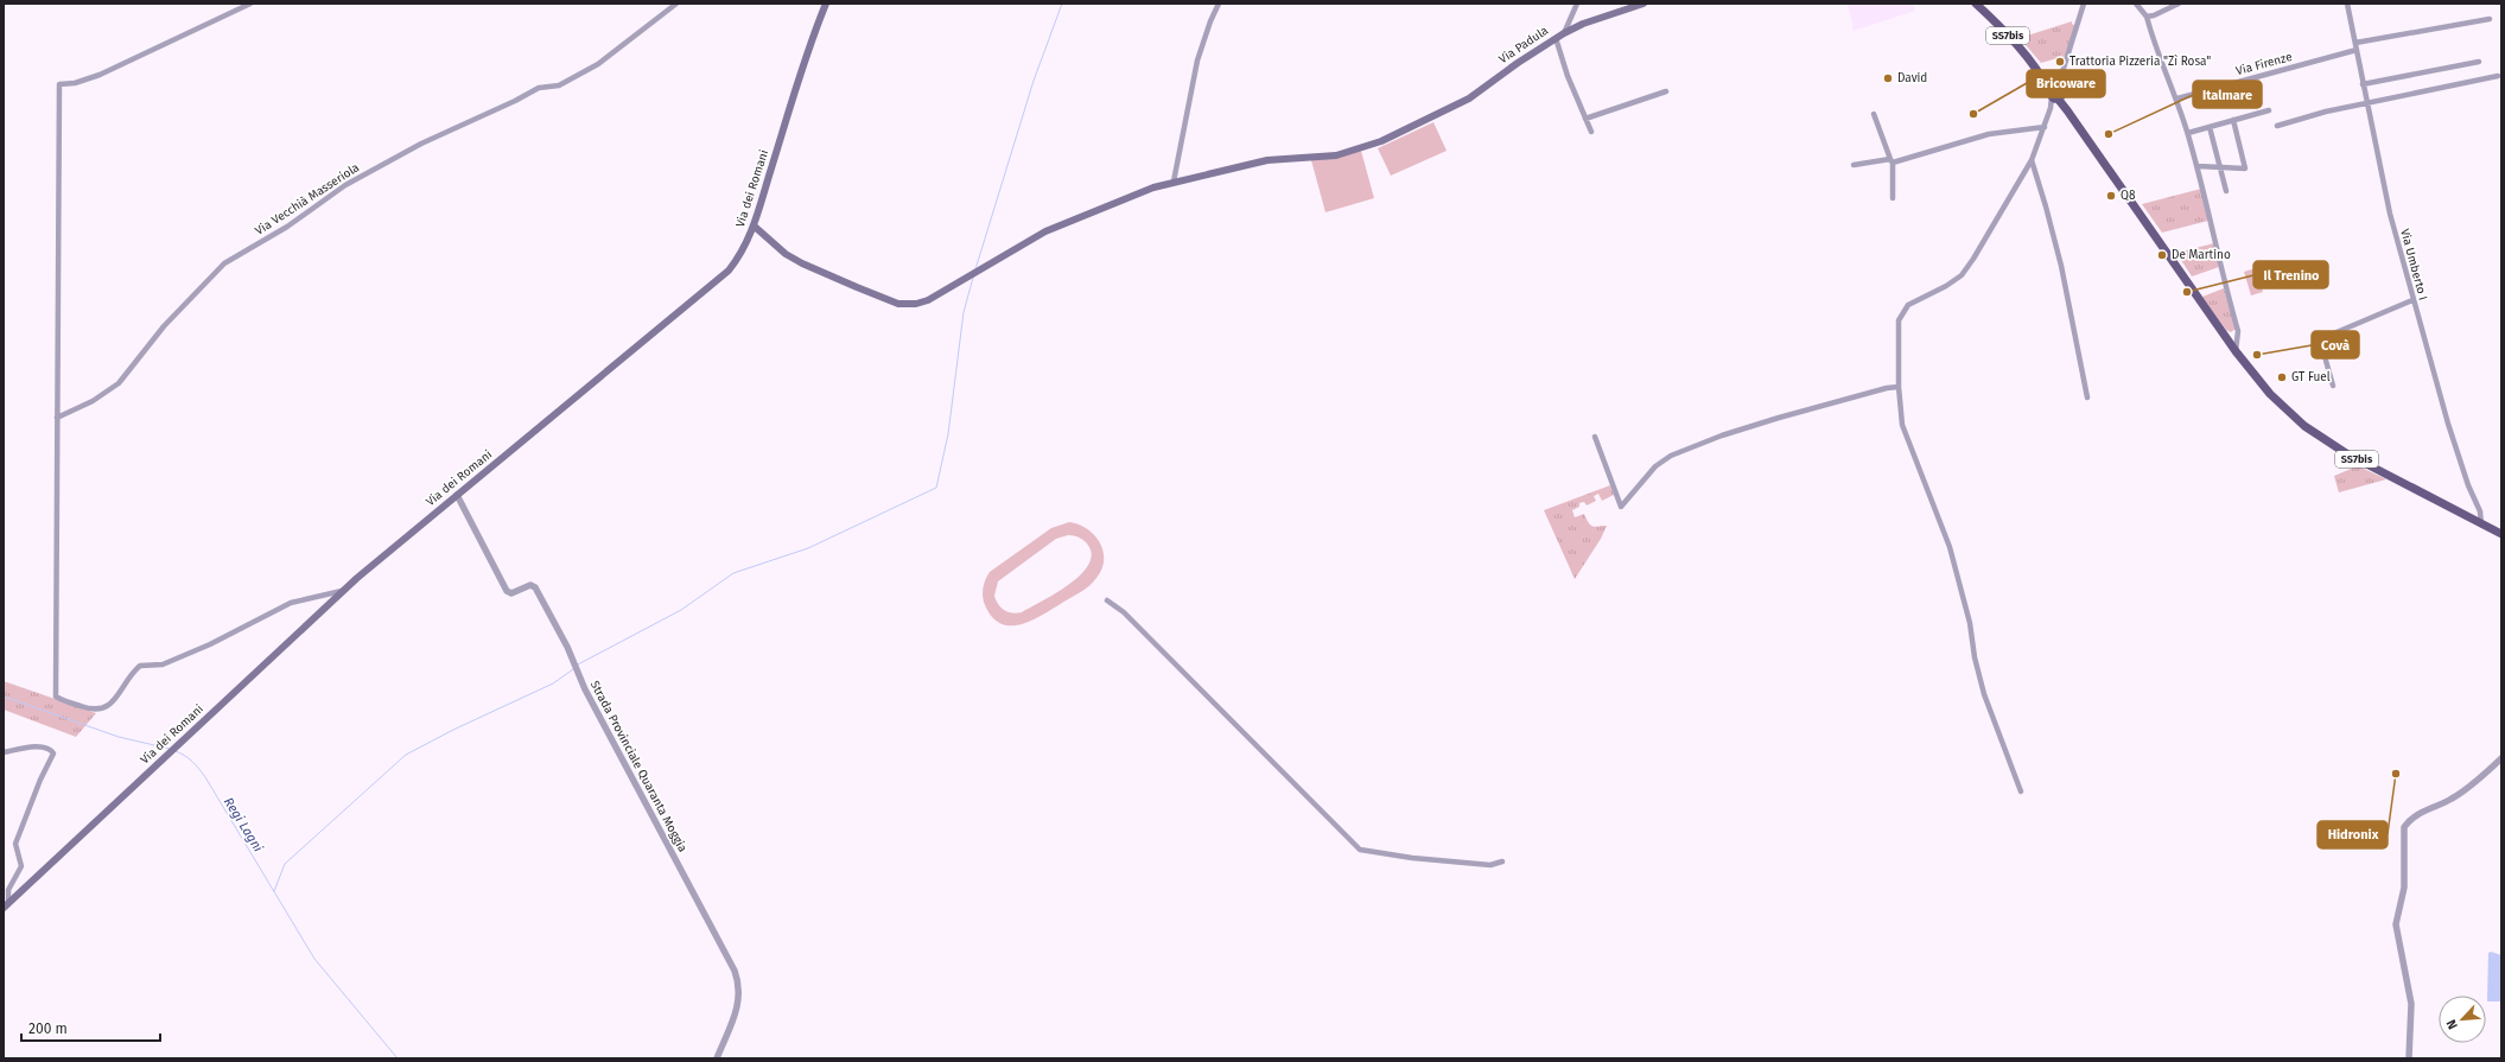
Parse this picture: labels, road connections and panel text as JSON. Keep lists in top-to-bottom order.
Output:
{
  "streets": {
    "main road": ["SS7bis", "Via Padula", "Via dei Romani"],
    "street": [
      "Via Firenze",
      "Via Vecchià Masseriola",
      "Via Umberto I",
      "Strada Provinciale Quaranta Moggia"
    ]
  },
  "crossings": [
    ["SS7bis", "Via Umberto I"],
    ["Via Padula", "Via dei Romani"],
    ["Via Firenze", "Via Umberto I"],
    ["Via dei Romani", "Strada Provinciale Quaranta Moggia"]
  ],
  "water": ["Regi Lagni"],
  "places": [
    "Trattoria Pizzeria \"Zì Rosa\"",
    "David",
    "Bricoware",
    "Italmare",
    "Q8",
    "De Martino",
    "Il Trenino",
    "Covà",
    "GT Fuel",
    "Hidronix"
  ],
  "scale_bar": "200 m",
  "north": "bottom left"
}
